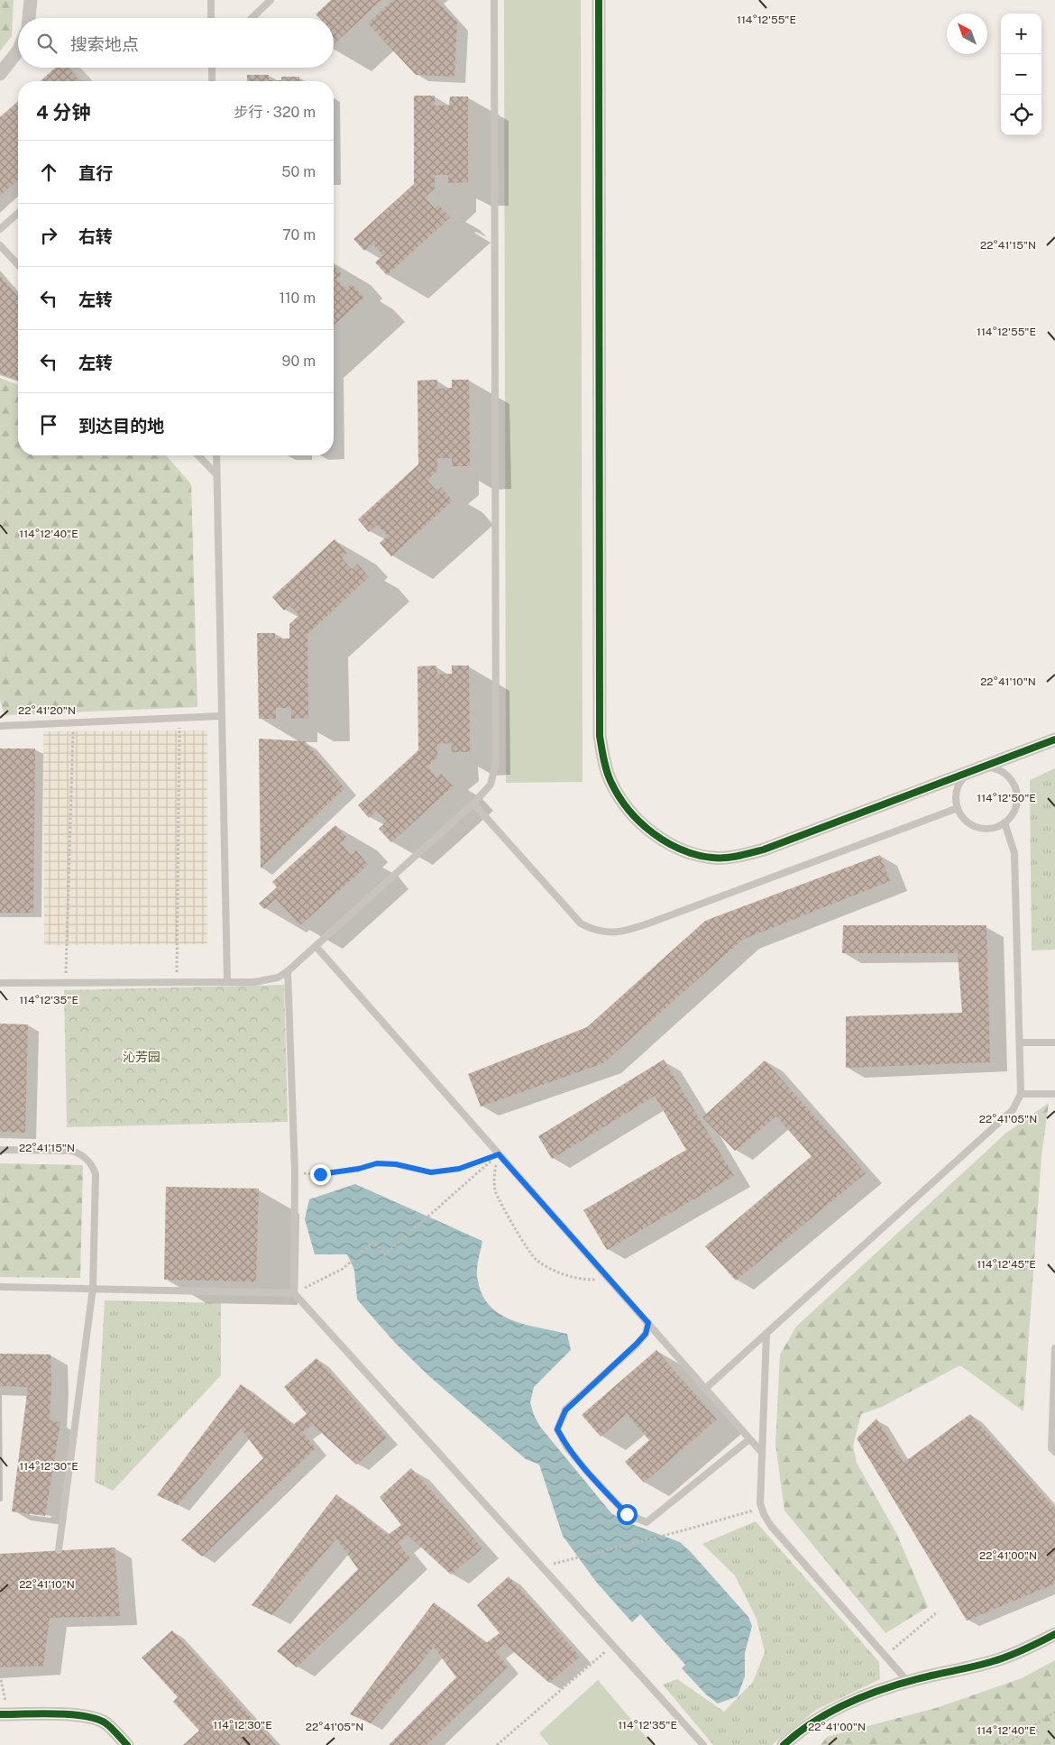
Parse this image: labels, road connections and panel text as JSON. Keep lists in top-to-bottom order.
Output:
{
  "parks": ["沁芳园"],
  "north": "top left",
  "page": {
    "map_buttons": ["+", "−"],
    "search": "搜索地点",
    "heading": ["4 分钟", "步行 · 320 m"],
    "list": [
      ["直行", "50 m"],
      ["右转", "70 m"],
      ["左转", "110 m"],
      ["左转", "90 m"],
      "到达目的地"
    ]
  },
  "coordinates": [
    "114°12'55\"E",
    "22°41'15\"N",
    "114°12'40\"E",
    "22°41'10\"N",
    "22°41'20\"N",
    "114°12'50\"E",
    "114°12'35\"E",
    "22°41'05\"N",
    "114°12'45\"E",
    "114°12'30\"E",
    "22°41'00\"N"
  ]
}
